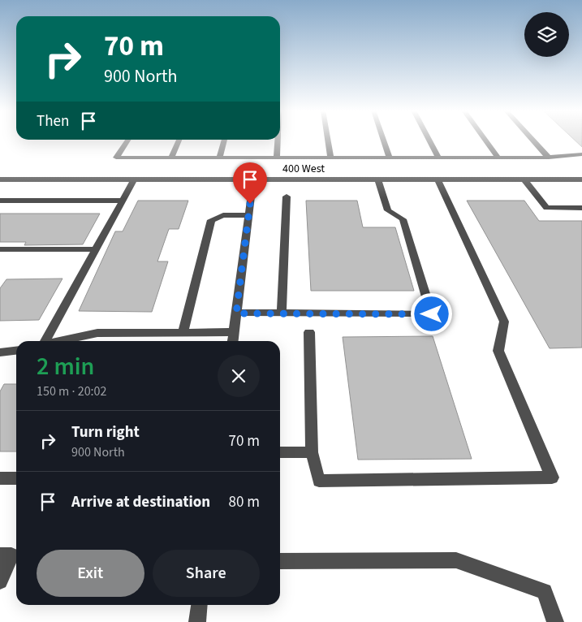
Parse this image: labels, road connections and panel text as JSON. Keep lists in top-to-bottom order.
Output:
{
  "streets": {
    "street": ["400 West"]
  },
  "page": {
    "turn": ["70 m", "900 North"],
    "then": "Then",
    "heading": ["2 min", "150 m · 20:02"],
    "list": [
      {
        "name": "Turn right",
        "note": "900 North",
        "value": "70 m"
      },
      {
        "name": "Arrive at destination",
        "value": "80 m"
      }
    ],
    "buttons": ["Exit", "Share"]
  }
}
